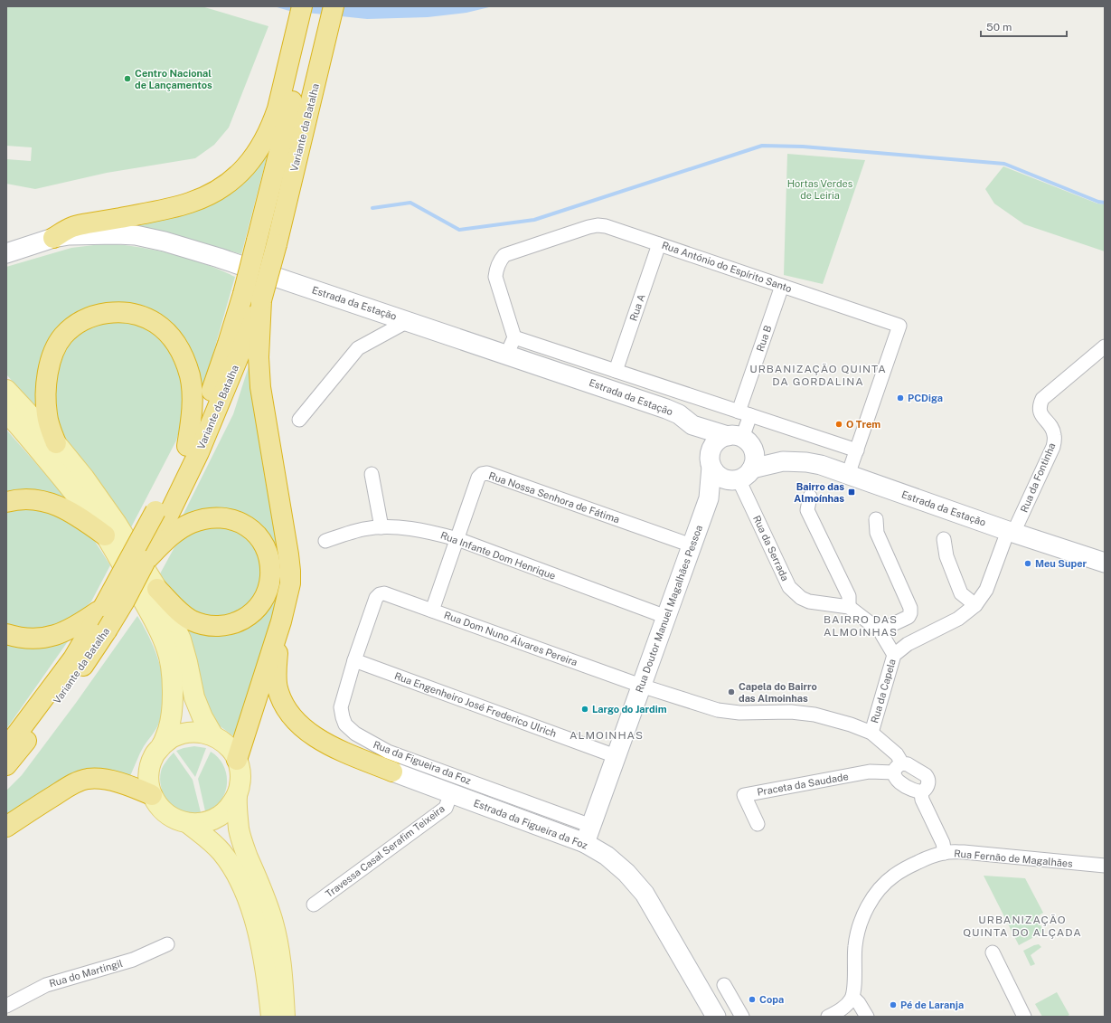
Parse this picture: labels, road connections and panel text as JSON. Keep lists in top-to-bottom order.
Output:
{
  "streets": {
    "highway": ["Variante da Batalha"],
    "main road": ["Estrada da Estação", "Rua Doutor Manuel Magalhães Pessoa", "Estrada da Figueira da Foz"],
    "street": [
      "Rua António do Espírito Santo",
      "Rua A",
      "Rua B",
      "Rua da Fontinha",
      "Rua Nossa Senhora de Fátima",
      "Rua da Serrada",
      "Rua Infante Dom Henrique",
      "Rua Dom Nuno Álvares Pereira",
      "Rua da Capela",
      "Rua Engenheiro José Frederico Ulrich",
      "Rua da Figueira da Foz",
      "Praceta da Saudade",
      "Travessa Casal Serafim Teixeira",
      "Rua Fernão de Magalhães",
      "Rua do Martingil"
    ]
  },
  "crossings": [
    ["Rua António do Espírito Santo", "Estrada da Estação"],
    ["Rua António do Espírito Santo", "Rua A"],
    ["Rua António do Espírito Santo", "Rua B"],
    ["Estrada da Estação", "Rua B"],
    ["Estrada da Estação", "Rua da Fontinha"],
    ["Estrada da Estação", "Rua da Serrada"],
    ["Estrada da Estação", "Rua Doutor Manuel Magalhães Pessoa"],
    ["Estrada da Estação", "Rua da Capela"],
    ["Rua B", "Rua da Serrada"],
    ["Rua B", "Rua Doutor Manuel Magalhães Pessoa"],
    ["Rua da Fontinha", "Rua da Capela"],
    ["Rua Nossa Senhora de Fátima", "Rua Infante Dom Henrique"],
    ["Rua Nossa Senhora de Fátima", "Rua Doutor Manuel Magalhães Pessoa"],
    ["Rua Nossa Senhora de Fátima", "Rua Dom Nuno Álvares Pereira"],
    ["Rua da Serrada", "Rua Doutor Manuel Magalhães Pessoa"],
    ["Rua Infante Dom Henrique", "Rua Doutor Manuel Magalhães Pessoa"],
    ["Rua Doutor Manuel Magalhães Pessoa", "Rua Dom Nuno Álvares Pereira"],
    ["Rua Doutor Manuel Magalhães Pessoa", "Rua da Capela"],
    ["Rua Doutor Manuel Magalhães Pessoa", "Rua Engenheiro José Frederico Ulrich"],
    ["Rua Doutor Manuel Magalhães Pessoa", "Rua da Figueira da Foz"],
    ["Rua Doutor Manuel Magalhães Pessoa", "Estrada da Figueira da Foz"],
    ["Rua Dom Nuno Álvares Pereira", "Rua da Capela"],
    ["Rua Dom Nuno Álvares Pereira", "Rua da Figueira da Foz"],
    ["Rua Engenheiro José Frederico Ulrich", "Rua da Figueira da Foz"],
    ["Rua da Figueira da Foz", "Estrada da Figueira da Foz"],
    ["Estrada da Figueira da Foz", "Travessa Casal Serafim Teixeira"]
  ],
  "districts": [
    "URBANIZAÇÃO QUINTA DA GORDALINA",
    "BAIRRO DAS ALMOINHAS",
    "ALMOINHAS",
    "URBANIZAÇÃO QUINTA DO ALÇADA"
  ],
  "parks": ["Hortas Verdes de Leiria"],
  "places": {
    "other": [
      "Centro Nacional de Lançamentos",
      "PCDiga",
      "O Trem",
      "Meu Super",
      "Capela do Bairro das Almoinhas",
      "Largo do Jardim",
      "Copa",
      "Pé de Laranja"
    ],
    "transit": ["Bairro das Almoínhas"]
  },
  "scale_bar": "50 m"
}
